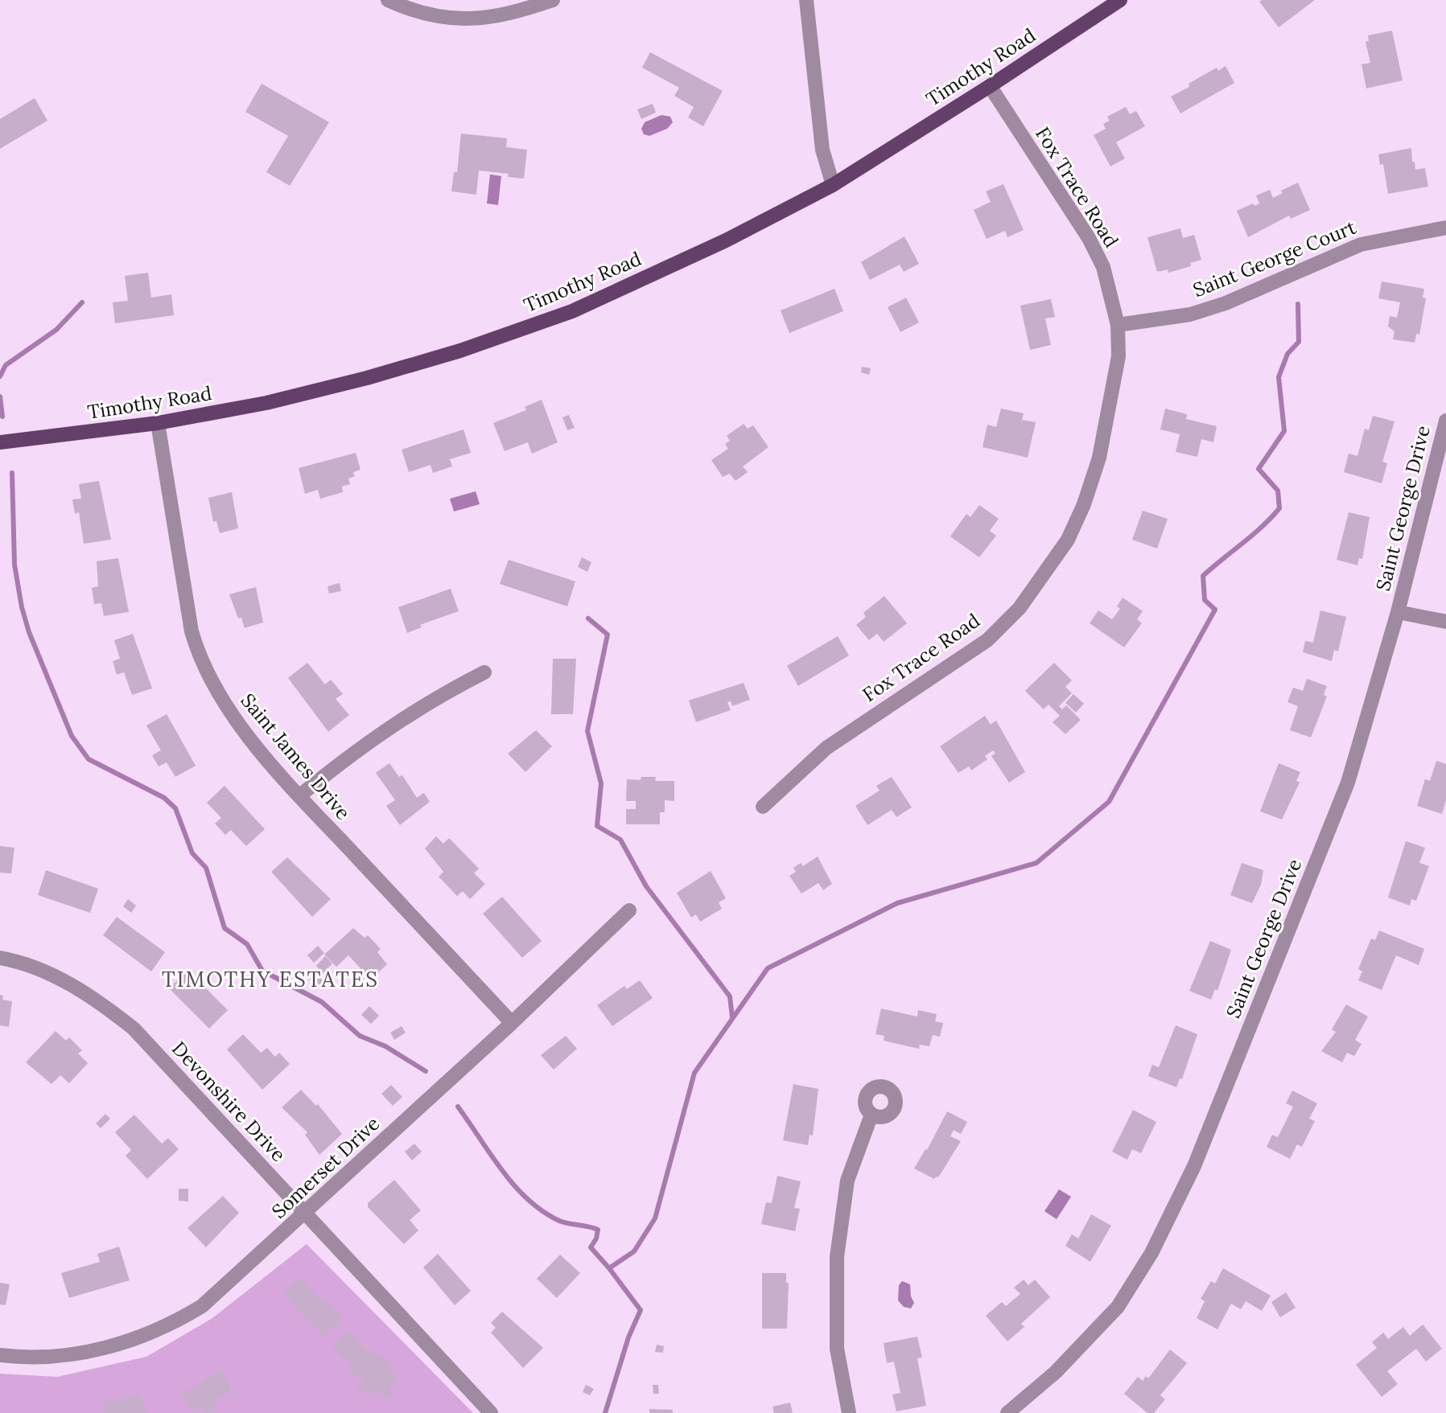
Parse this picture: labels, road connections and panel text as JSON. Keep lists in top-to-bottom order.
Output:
{
  "streets": {
    "main road": ["Timothy Road"],
    "street": [
      "Fox Trace Road",
      "Saint George Court",
      "Saint George Drive",
      "Saint James Drive",
      "Devonshire Drive",
      "Somerset Drive"
    ]
  },
  "crossings": [
    ["Timothy Road", "Fox Trace Road"],
    ["Timothy Road", "Saint James Drive"],
    ["Fox Trace Road", "Saint George Court"],
    ["Saint James Drive", "Somerset Drive"],
    ["Devonshire Drive", "Somerset Drive"]
  ],
  "districts": ["TIMOTHY ESTATES"]
}
